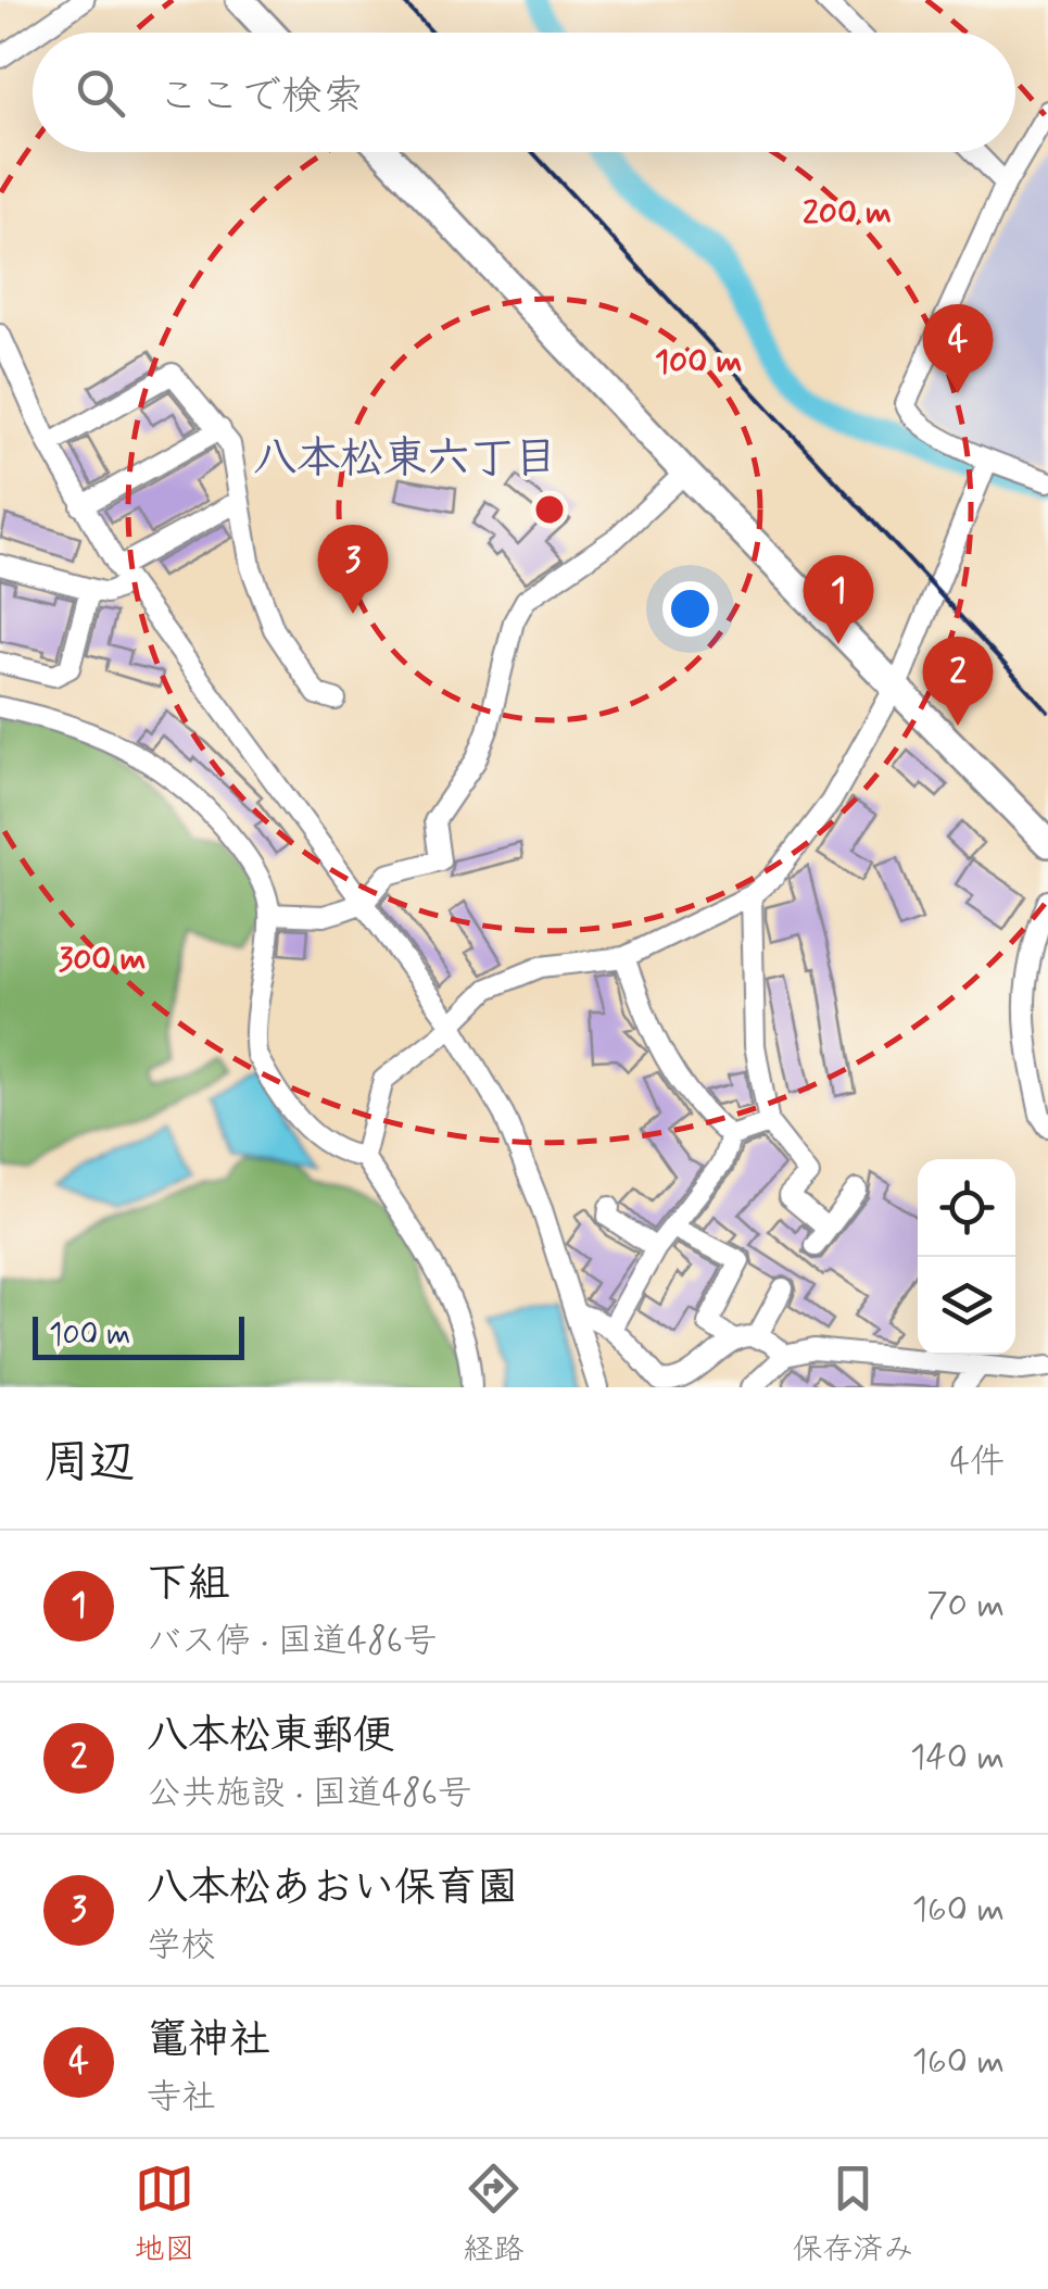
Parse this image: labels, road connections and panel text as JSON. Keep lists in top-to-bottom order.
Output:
{
  "districts": ["八本松東六丁目"],
  "scale_bar": "100 m",
  "page": {
    "search": "ここで検索",
    "pins": [
      "4",
      "3",
      "1",
      "2"
    ],
    "scale": "100 m",
    "heading": ["周辺", "4件"],
    "list": [
      {
        "mark": "1",
        "name": "下組",
        "note": "バス停 · 国道486号",
        "value": "70 m"
      },
      {
        "mark": "2",
        "name": "八本松東郵便",
        "note": "公共施設 · 国道486号",
        "value": "140 m"
      },
      {
        "mark": "3",
        "name": "八本松あおい保育園",
        "note": "学校",
        "value": "160 m"
      },
      {
        "mark": "4",
        "name": "竃神社",
        "note": "寺社",
        "value": "160 m"
      }
    ],
    "nav": ["地図", "経路", "保存済み"]
  },
  "rings": ["200 m", "100 m", "300 m"]
}
